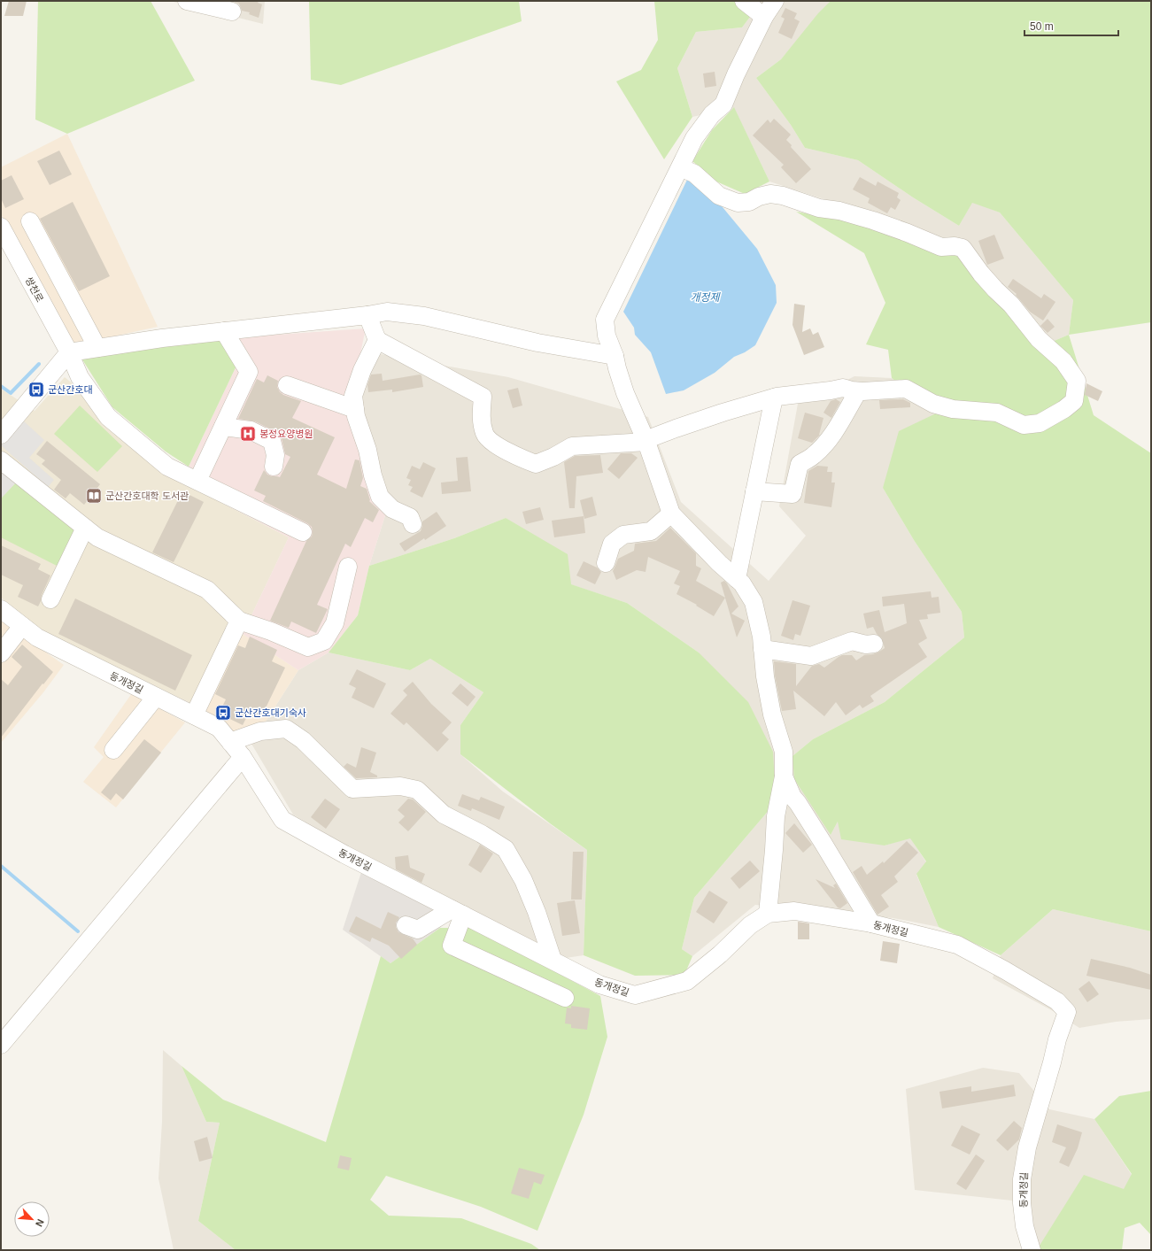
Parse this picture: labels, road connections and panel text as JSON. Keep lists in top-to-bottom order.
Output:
{
  "streets": {
    "street": ["쌍천로", "동개정길"]
  },
  "water": ["개정제"],
  "places": {
    "bus stop": ["군산간호대", "군산간호대기숙사"],
    "hospital": ["봉정요양병원"],
    "library": ["군산간호대학 도서관"]
  },
  "scale_bar": "50 m",
  "north": "bottom right"
}
